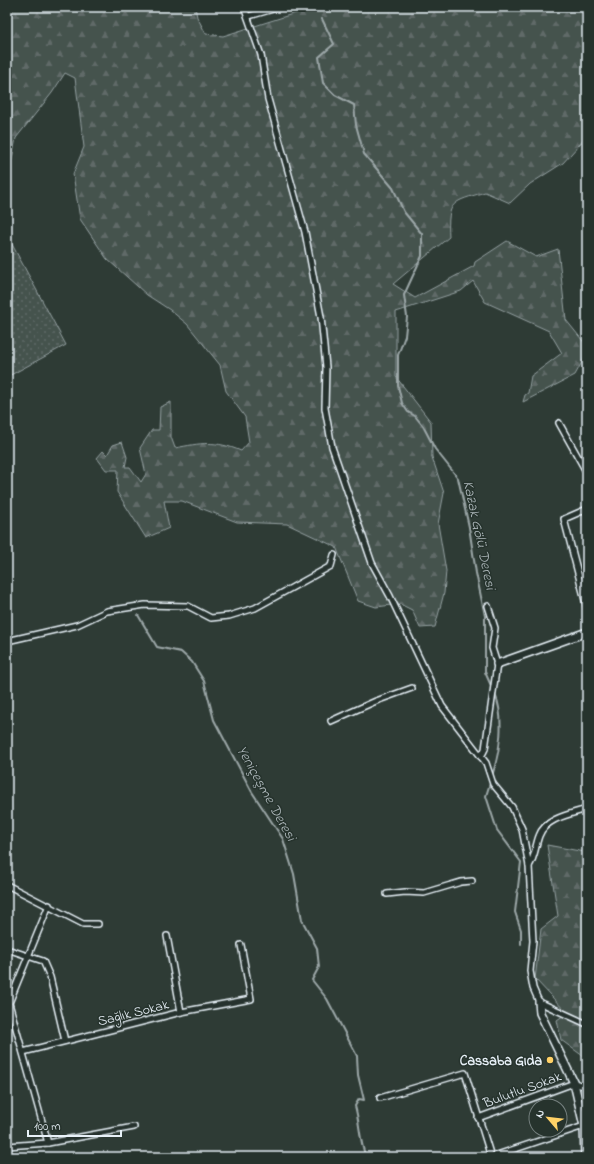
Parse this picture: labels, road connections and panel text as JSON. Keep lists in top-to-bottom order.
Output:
{
  "streets": {
    "street": ["Sağlık Sokak", "Bulutlu Sokak"]
  },
  "water": ["Kazak Gölü Deresi", "Yeniçeşme Deresi"],
  "places": ["Cassaba Gıda"],
  "scale_bar": "100 m",
  "north": "top left"
}
